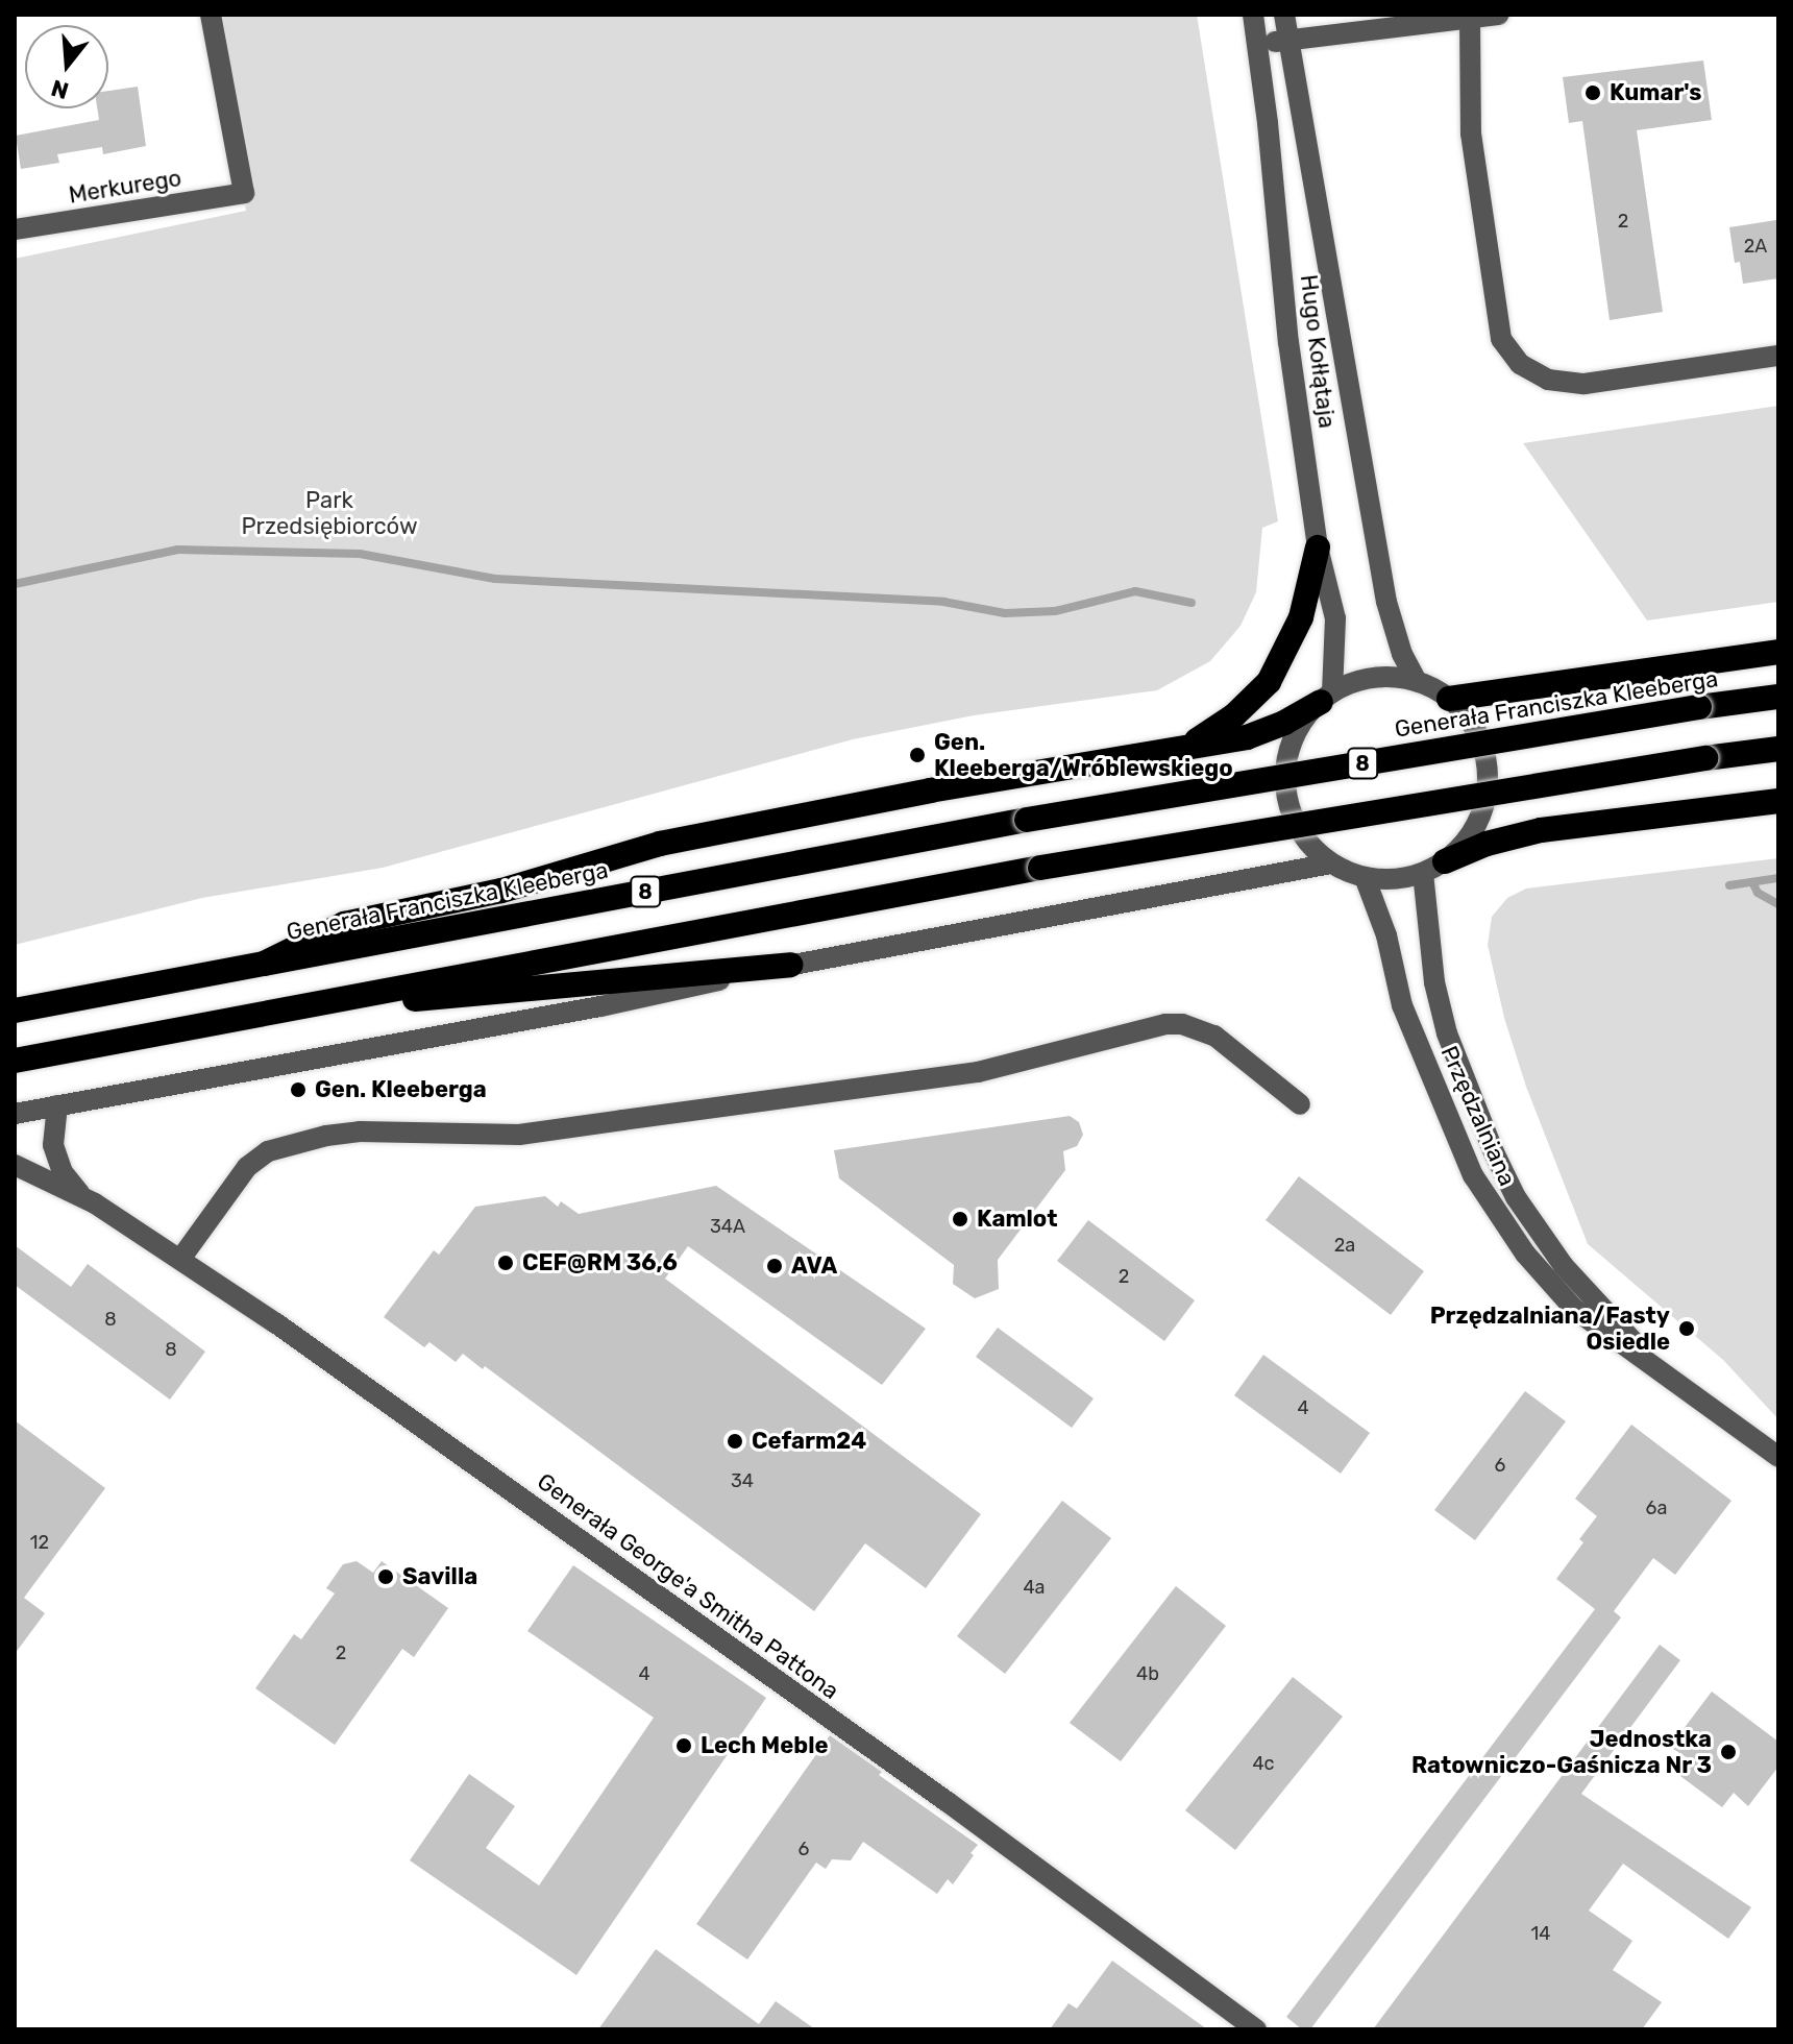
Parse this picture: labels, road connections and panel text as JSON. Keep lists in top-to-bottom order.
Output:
{
  "streets": {
    "highway": ["Generała Franciszka Kleeberga", "8"],
    "street": [
      "Merkurego",
      "Hugo Kołłątaja",
      "Przędzalniana",
      "Generała George'a Smitha Pattona"
    ]
  },
  "crossings": [
    ["Hugo Kołłątaja", "Przędzalniana"]
  ],
  "parks": ["Park Przedsiębiorców"],
  "places": [
    "Kumar's",
    "Gen. Kleeberga/Wróblewskiego",
    "Gen. Kleeberga",
    "Kamlot",
    "CEF@RM 36,6",
    "AVA",
    "Przędzalniana/Fasty Osiedle",
    "Cefarm24",
    "Savilla",
    "Lech Meble",
    "Jednostka Ratowniczo-Gaśnicza Nr 3"
  ],
  "house_numbers": [
    "2",
    "2A",
    "34A",
    "2a",
    "2",
    "8",
    "8",
    "4",
    "6",
    "34",
    "6a",
    "12",
    "4a",
    "2",
    "4",
    "4b",
    "4c",
    "6",
    "14"
  ],
  "north": "bottom"
}
